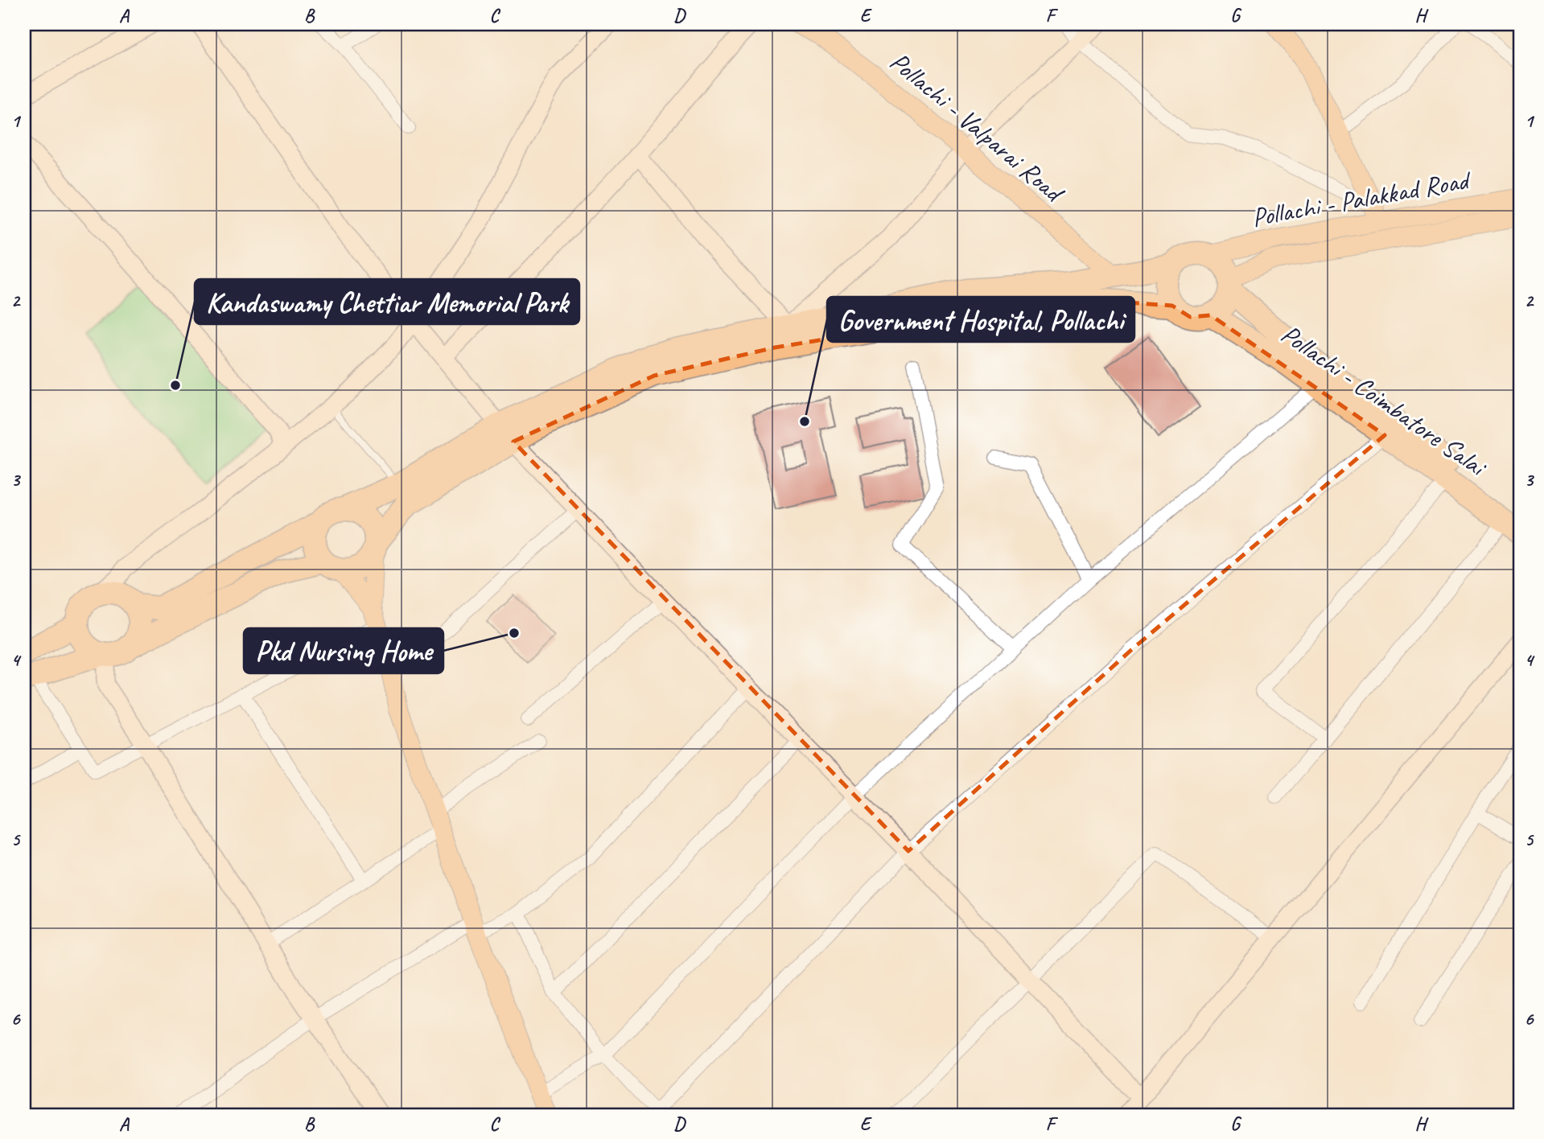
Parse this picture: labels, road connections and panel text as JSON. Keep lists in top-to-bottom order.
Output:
{
  "streets": {
    "highway": ["Pollachi - Coimbatore Salai"],
    "main road": ["Pollachi - Valparai Road", "Pollachi - Palakkad Road"]
  },
  "crossings": [
    ["Pollachi - Palakkad Road", "Pollachi - Coimbatore Salai"]
  ],
  "places": ["Kandaswamy Chettiar Memorial Park", "Government Hospital, Pollachi", "Pkd Nursing Home"],
  "grid": {
    "columns": [
      "A",
      "B",
      "C",
      "D",
      "E",
      "F",
      "G",
      "H"
    ],
    "rows": [
      "1",
      "2",
      "3",
      "4",
      "5",
      "6"
    ]
  }
}
